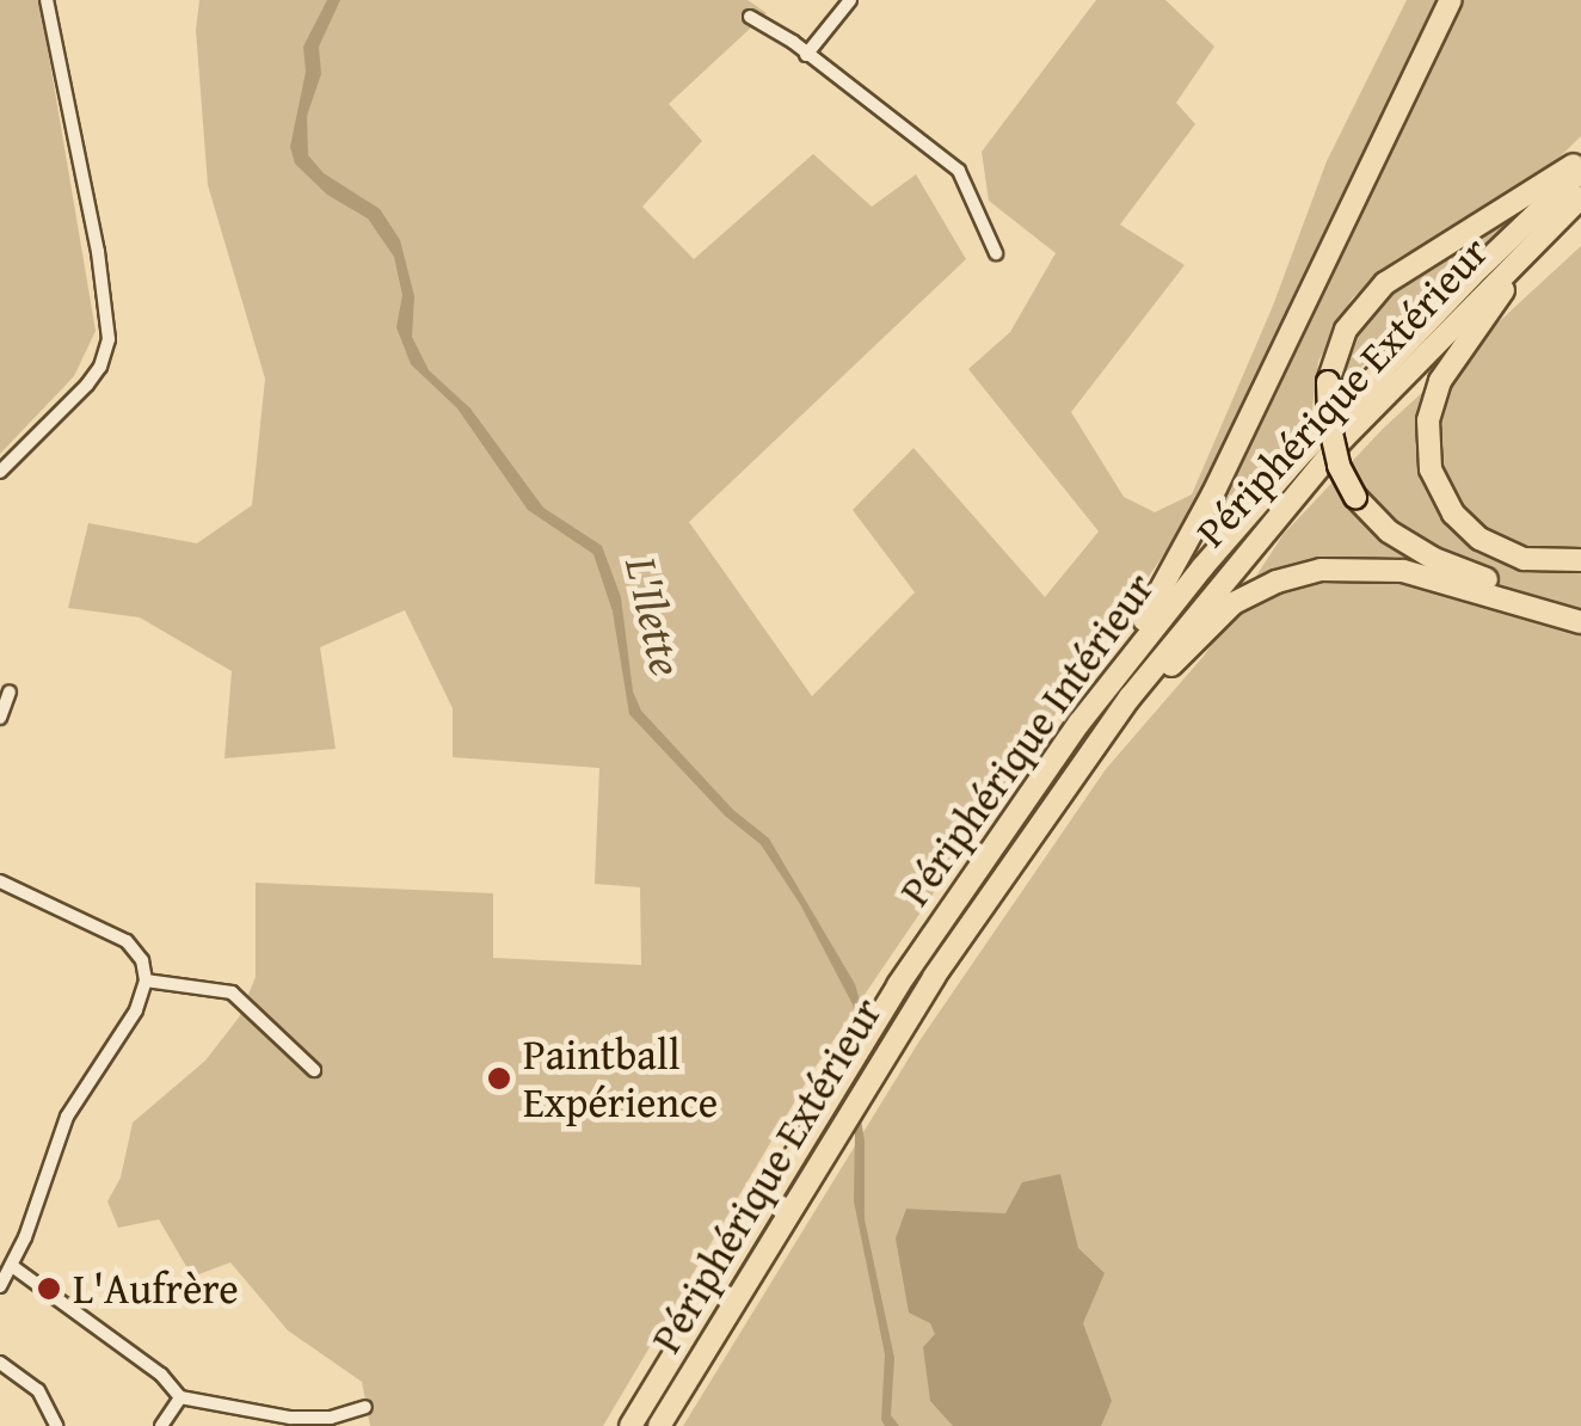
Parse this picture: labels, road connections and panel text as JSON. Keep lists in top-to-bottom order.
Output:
{
  "streets": {
    "highway": ["Périphérique Extérieur", "Périphérique Intérieur"]
  },
  "water": ["L'Ilette"],
  "places": ["Paintball Expérience", "L'Aufrère"]
}
